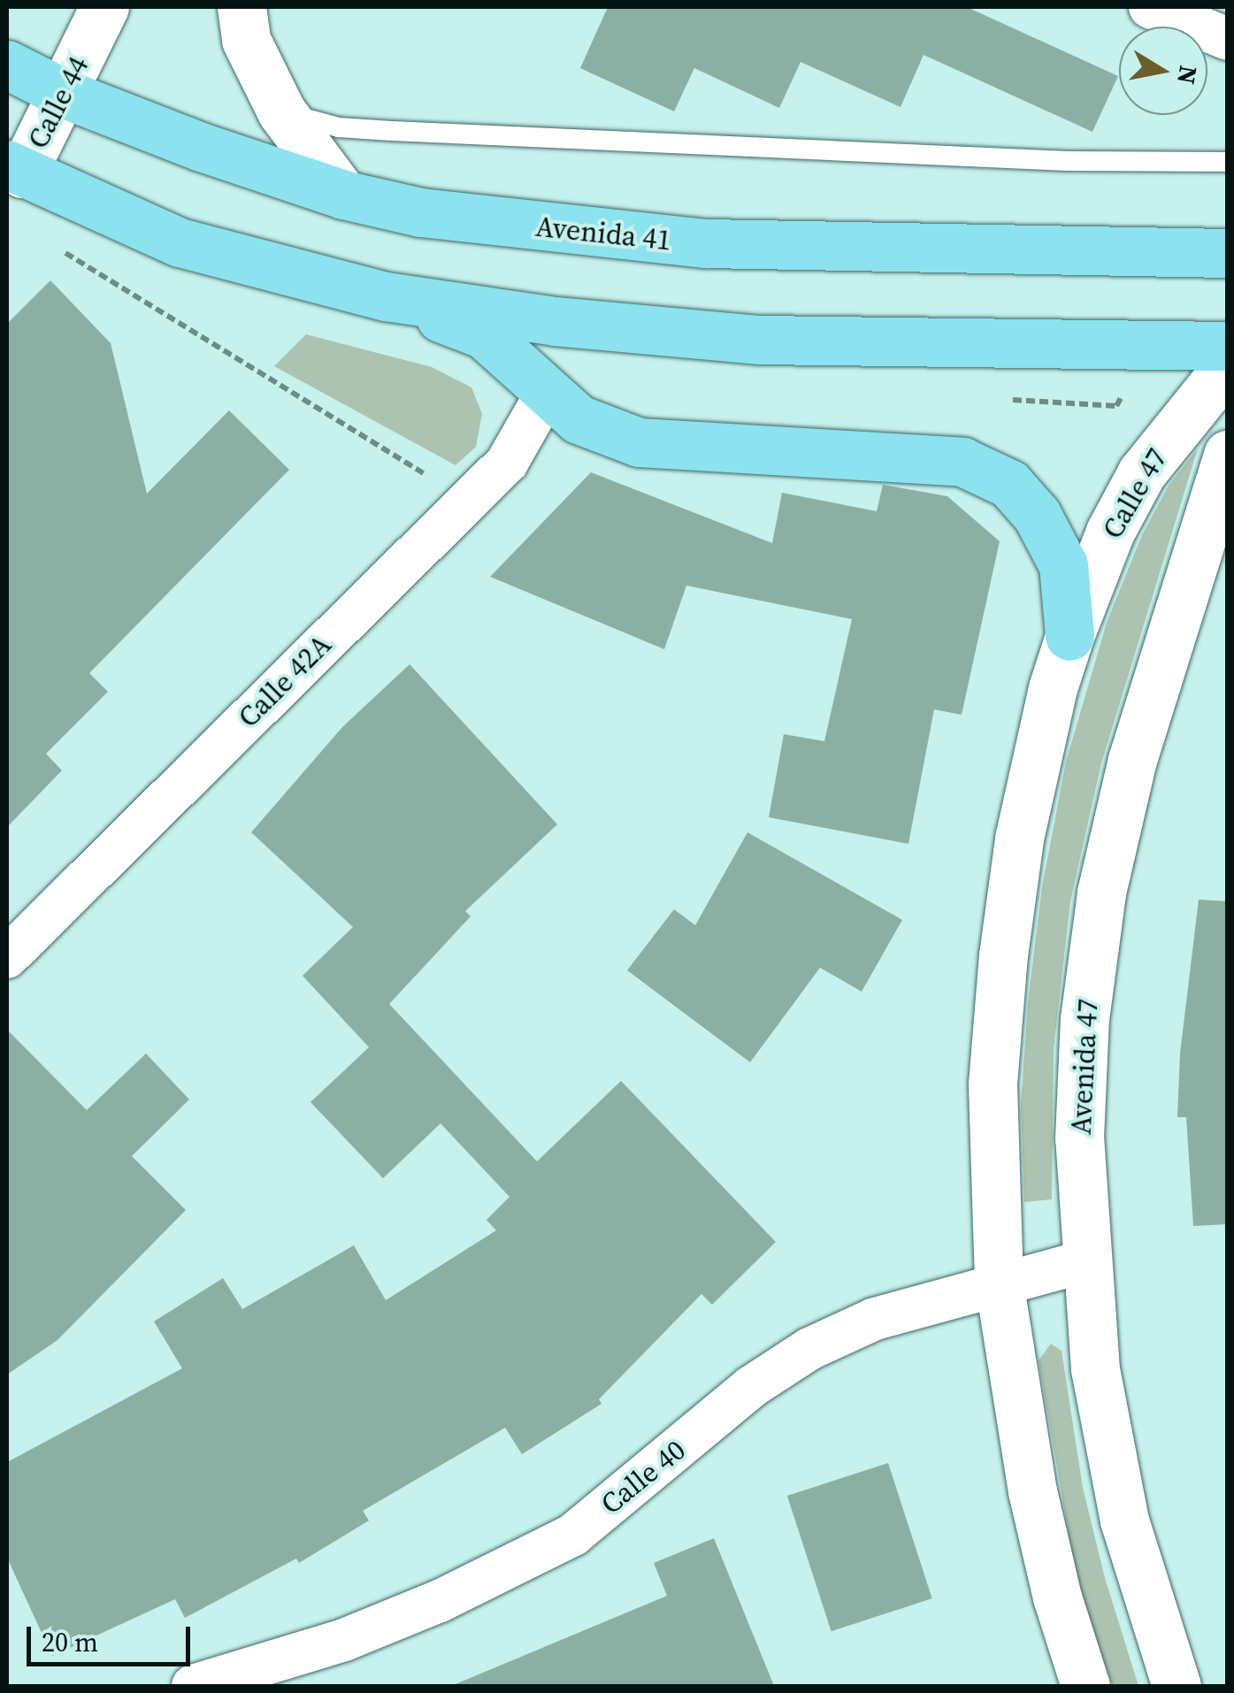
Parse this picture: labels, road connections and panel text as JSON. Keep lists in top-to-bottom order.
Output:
{
  "streets": {
    "main road": [
      "Calle 44",
      "Avenida 41",
      "Calle 47",
      "Avenida 47"
    ],
    "street": ["Calle 42A", "Calle 40"]
  },
  "crossings": [
    ["Calle 44", "Avenida 41"],
    ["Avenida 47", "Calle 40"]
  ],
  "scale_bar": "20 m",
  "north": "right"
}
